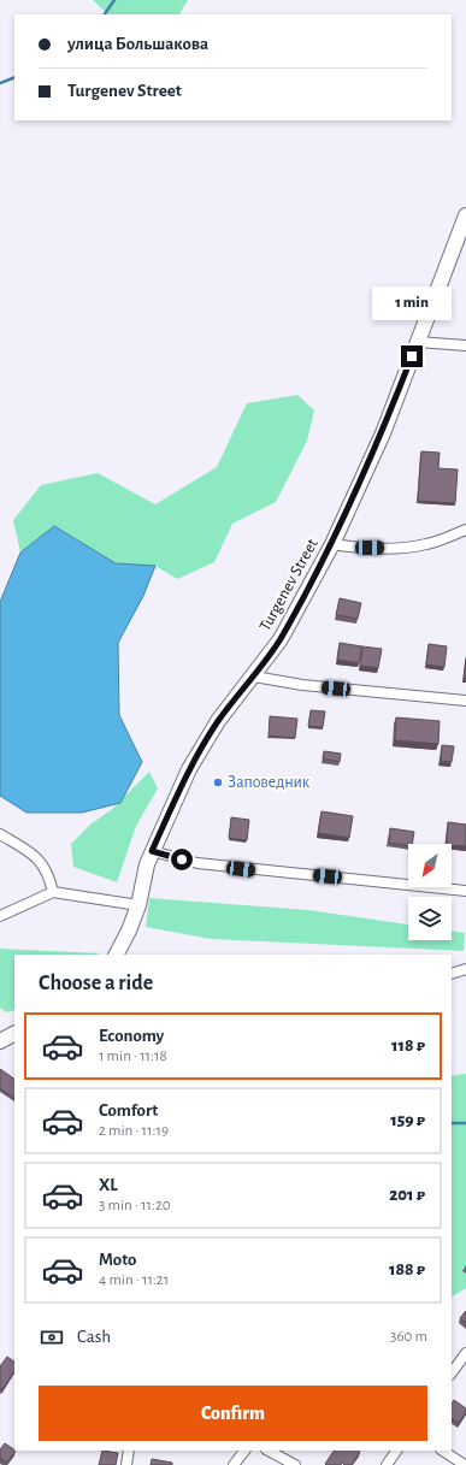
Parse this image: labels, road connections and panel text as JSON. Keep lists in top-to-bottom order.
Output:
{
  "streets": {
    "street": ["Turgenev Street"]
  },
  "places": ["Заповедник"],
  "north": "bottom left",
  "page": {
    "banner": ["улица Большакова", "Turgenev Street"],
    "bubble": "1 min",
    "heading": "Choose a ride",
    "list": [
      {
        "name": "Economy",
        "note": "1 min · 11:18",
        "value": "118 ₽"
      },
      {
        "name": "Comfort",
        "note": "2 min · 11:19",
        "value": "159 ₽"
      },
      {
        "name": "XL",
        "note": "3 min · 11:20",
        "value": "201 ₽"
      },
      {
        "name": "Moto",
        "note": "4 min · 11:21",
        "value": "188 ₽"
      }
    ],
    "pay": ["Cash", "360 m"],
    "buttons": "Confirm"
  }
}
